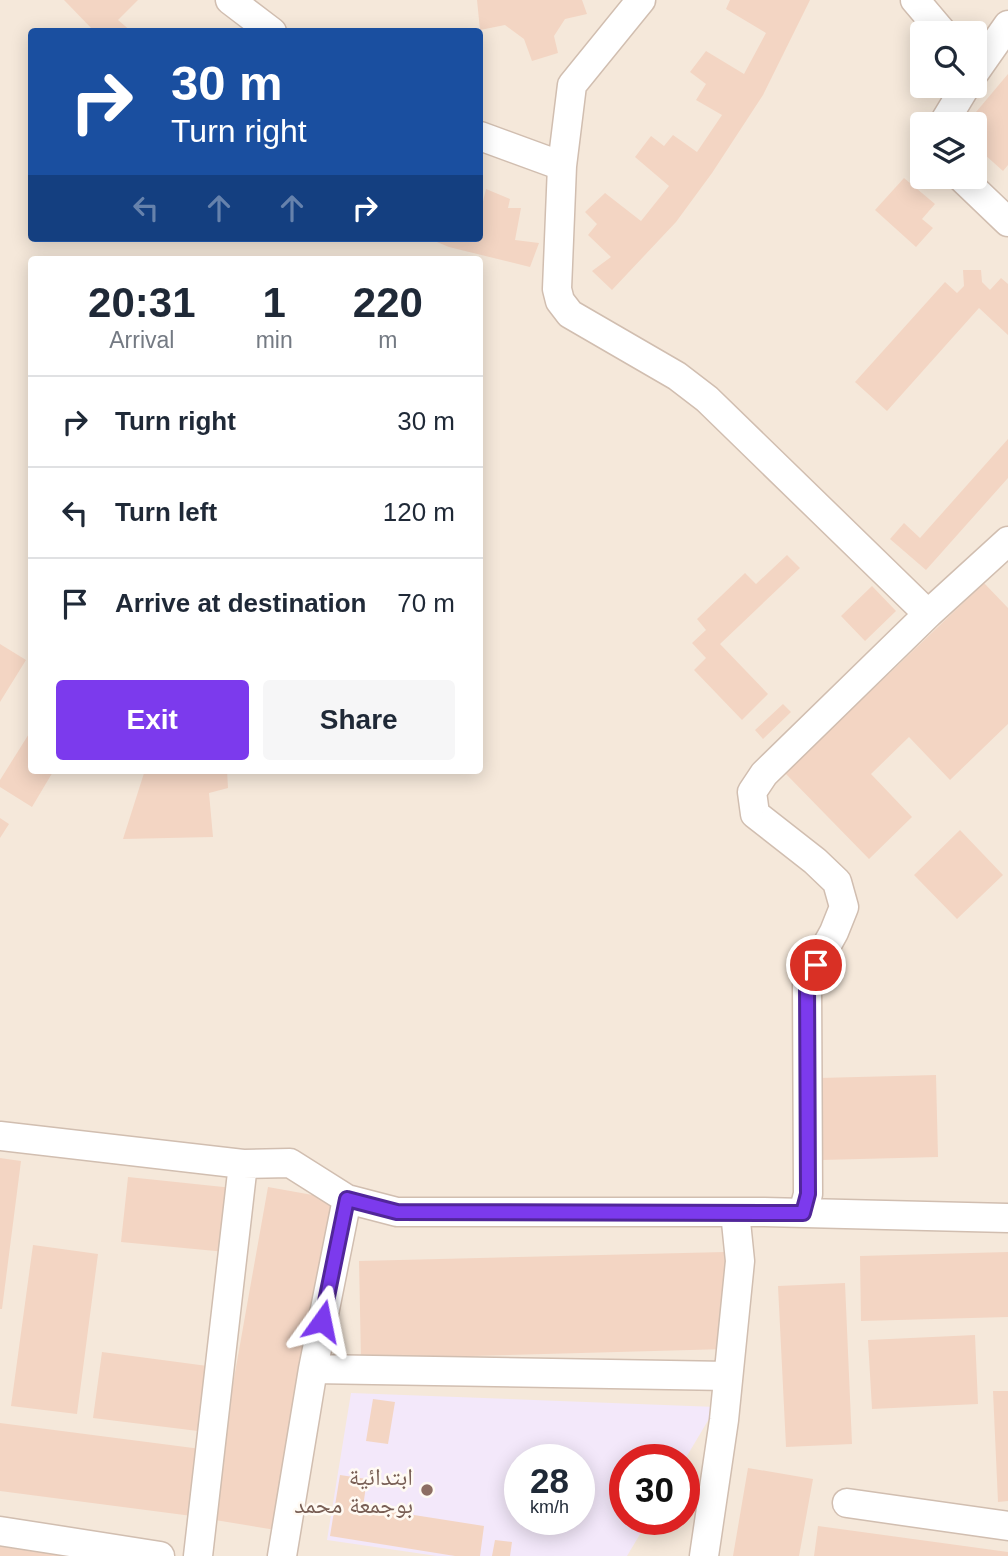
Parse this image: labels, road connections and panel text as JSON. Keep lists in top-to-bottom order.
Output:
{
  "places": ["ابتدائية بوجمعة محمد"],
  "page": {
    "turn": ["30 m", "Turn right"],
    "eta": [
      "20:31",
      "Arrival",
      "1",
      "min",
      "220",
      "m"
    ],
    "list": [
      {
        "name": "Turn right",
        "value": "30 m"
      },
      {
        "name": "Turn left",
        "value": "120 m"
      },
      {
        "name": "Arrive at destination",
        "value": "70 m"
      }
    ],
    "buttons": ["Exit", "Share"],
    "speed": "28 km/h",
    "limit": "30"
  }
}
